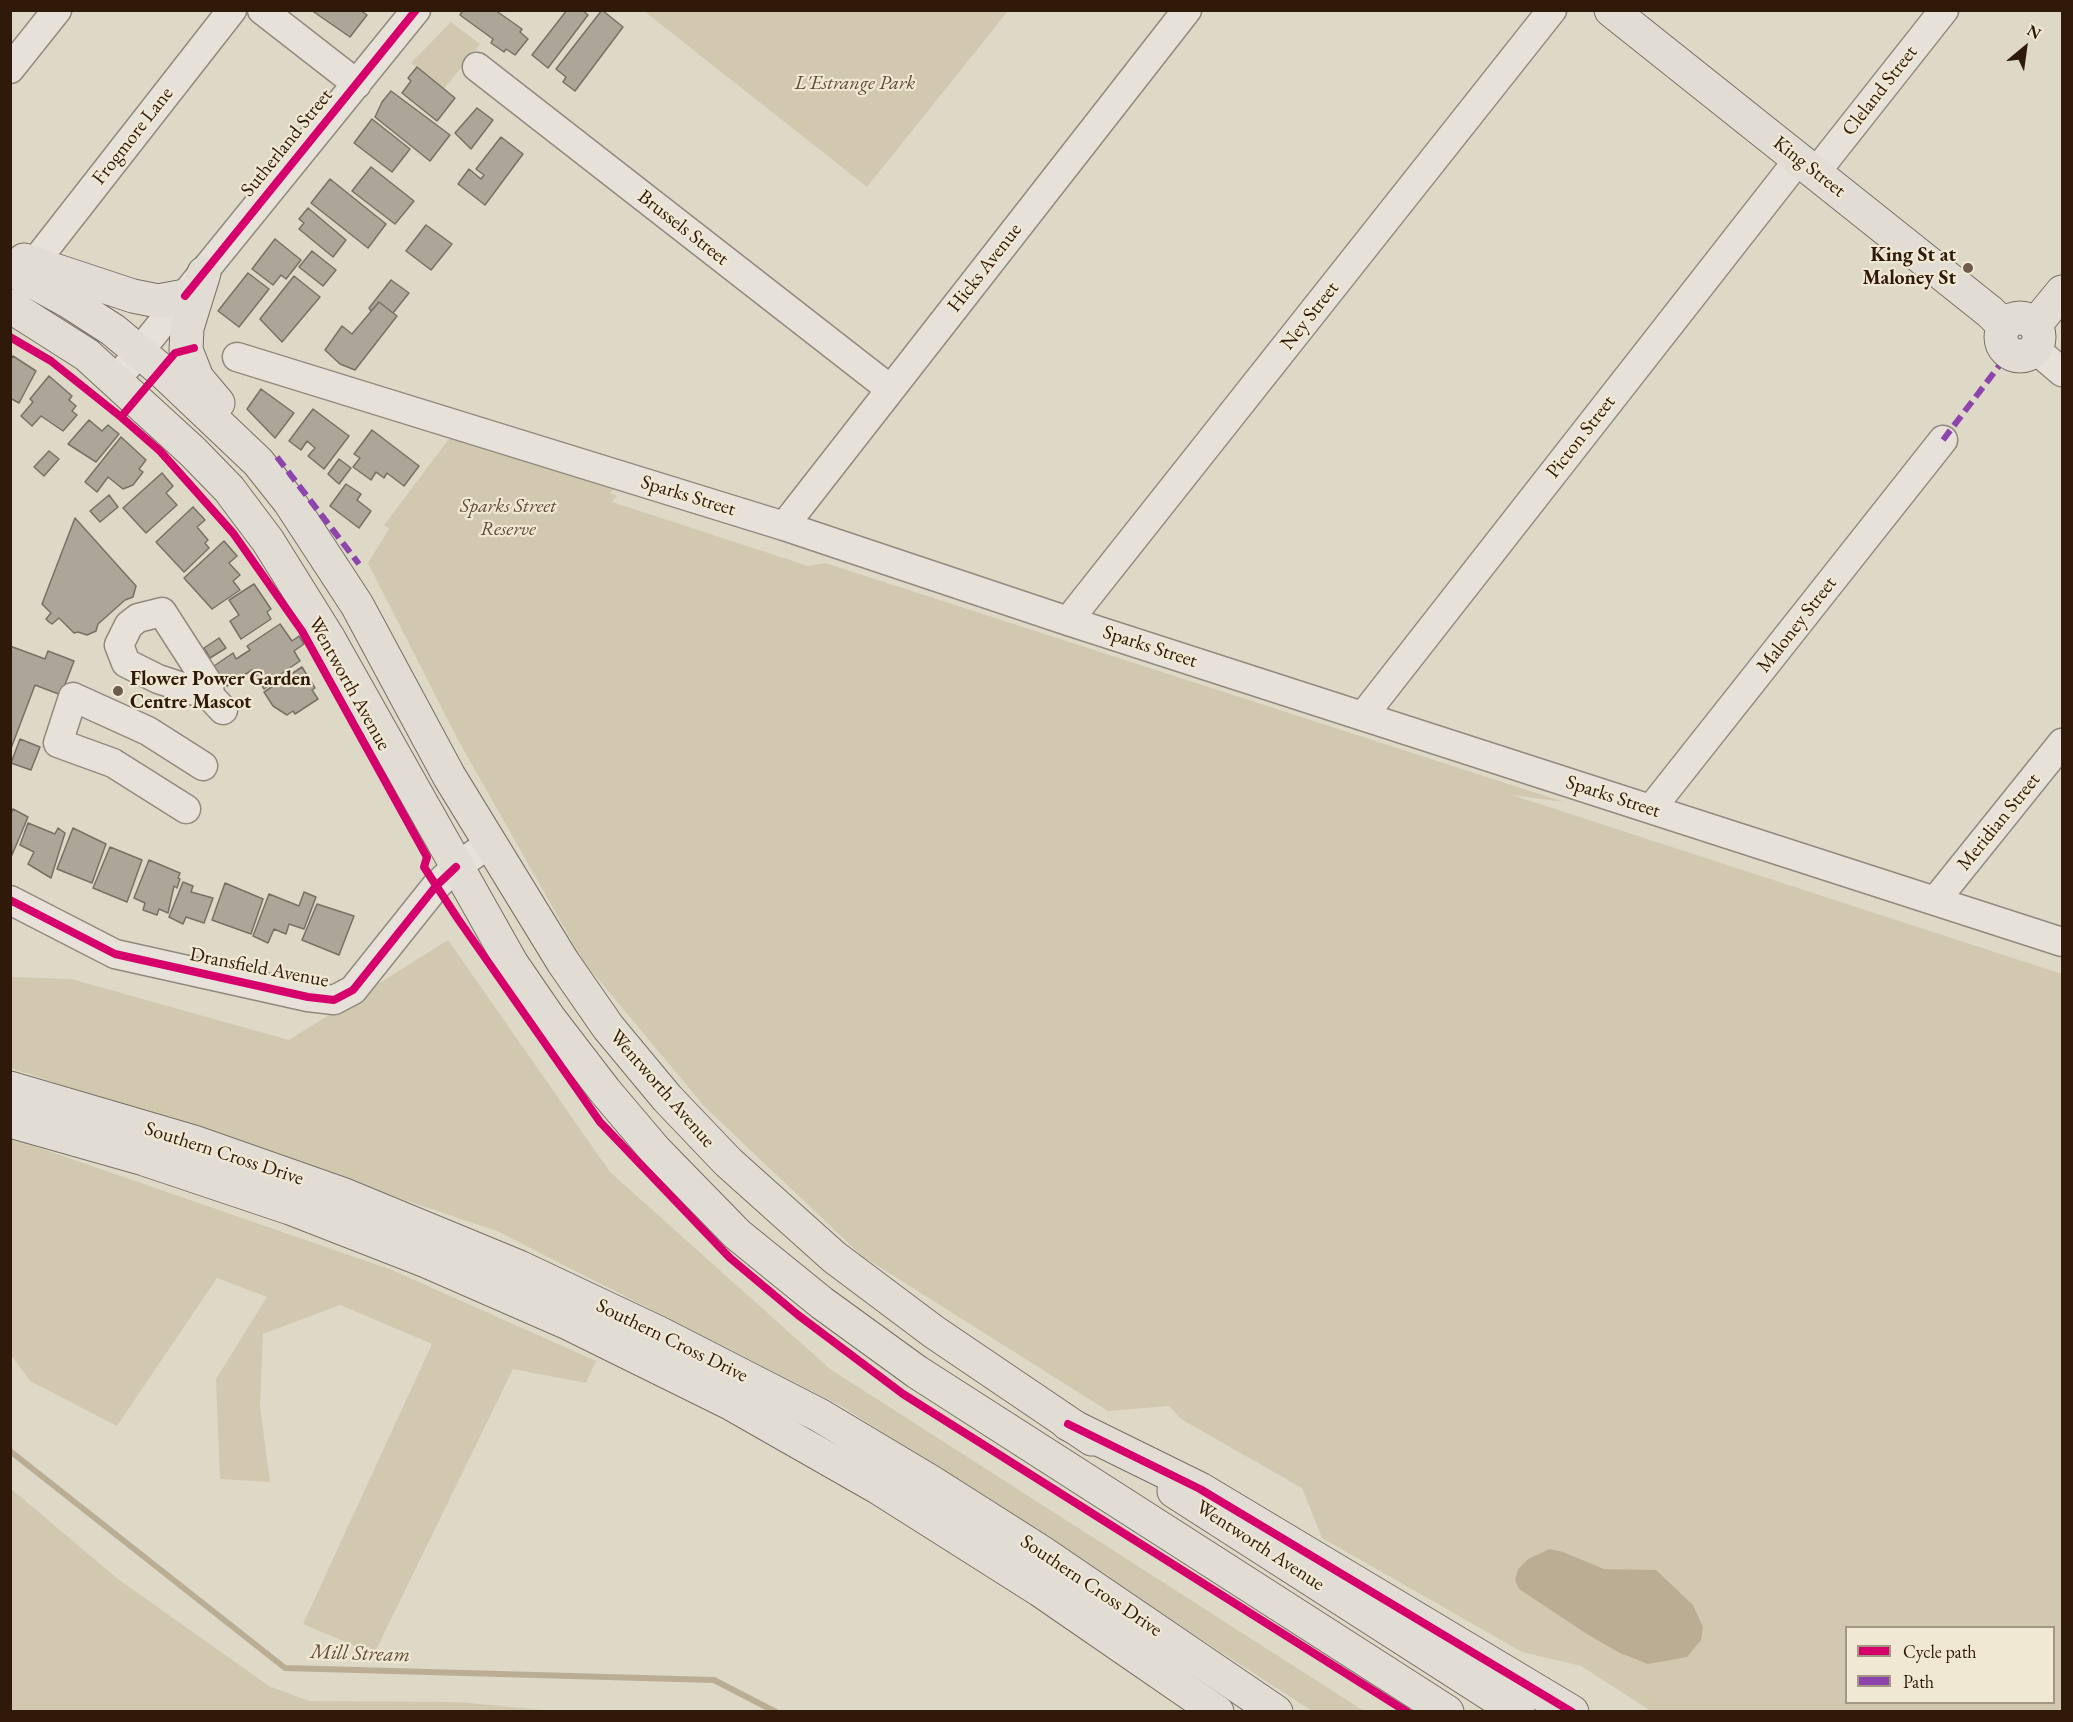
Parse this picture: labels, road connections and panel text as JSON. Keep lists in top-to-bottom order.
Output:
{
  "streets": {
    "main road": ["King Street", "Wentworth Avenue", "Southern Cross Drive"],
    "street": [
      "Cleland Street",
      "Frogmore Lane",
      "Sutherland Street",
      "Brussels Street",
      "Hicks Avenue",
      "Ney Street",
      "Picton Street",
      "Sparks Street",
      "Maloney Street",
      "Meridian Street",
      "Dransfield Avenue"
    ]
  },
  "crossings": [
    ["Cleland Street", "King Street"],
    ["Cleland Street", "Picton Street"],
    ["Frogmore Lane", "Wentworth Avenue"],
    ["Sutherland Street", "Wentworth Avenue"],
    ["King Street", "Picton Street"],
    ["Brussels Street", "Hicks Avenue"],
    ["Hicks Avenue", "Sparks Street"],
    ["Ney Street", "Sparks Street"],
    ["Picton Street", "Sparks Street"],
    ["Sparks Street", "Maloney Street"],
    ["Sparks Street", "Meridian Street"],
    ["Wentworth Avenue", "Dransfield Avenue"]
  ],
  "water": ["Mill Stream"],
  "parks": ["L'Estrange Park", "Sparks Street Reserve"],
  "places": ["King St at Maloney St", "Flower Power Garden Centre Mascot"],
  "legend": ["Cycle path", "Path"],
  "north": "top right"
}
